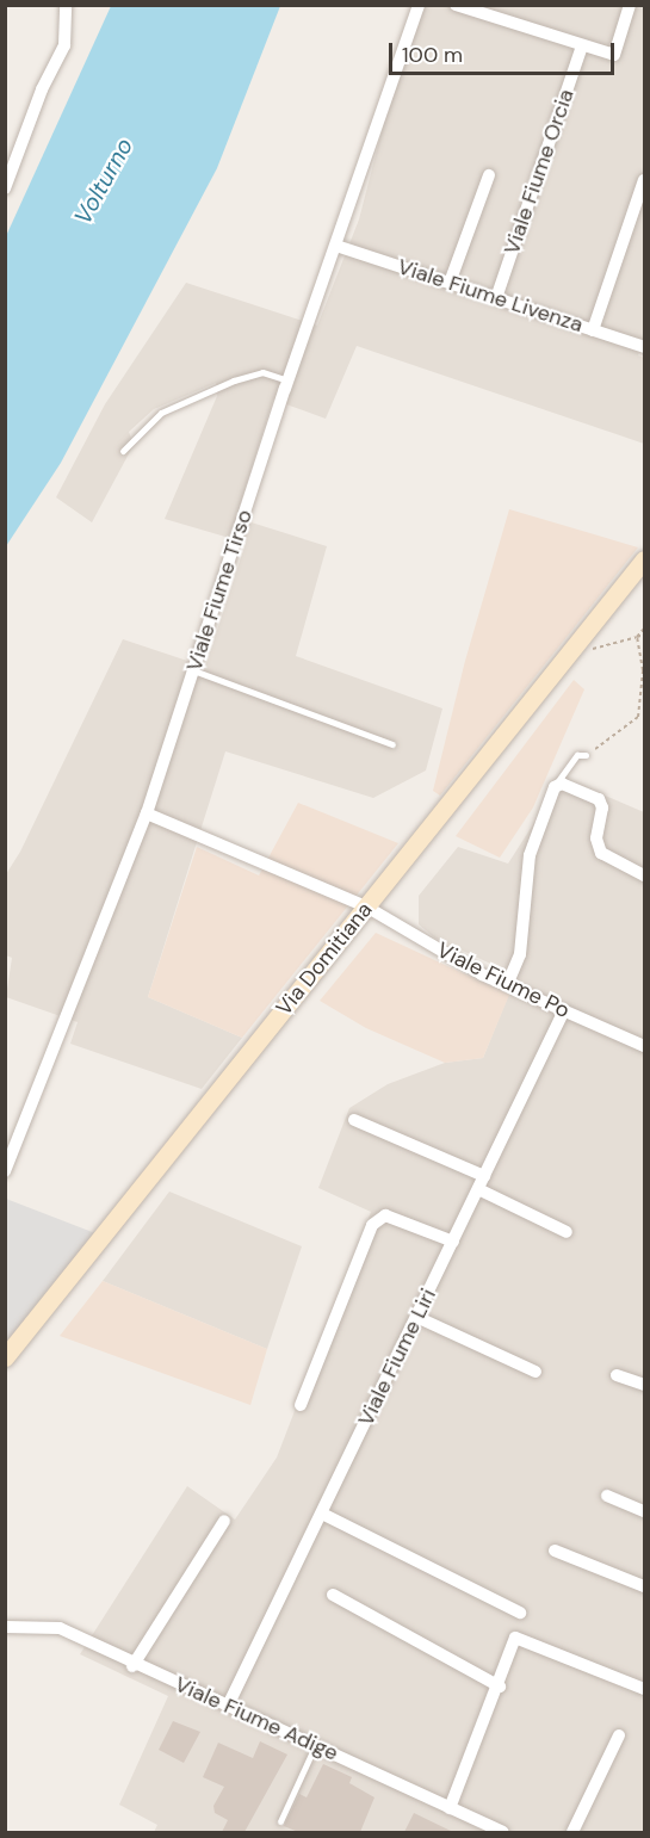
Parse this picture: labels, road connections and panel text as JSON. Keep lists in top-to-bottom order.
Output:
{
  "streets": {
    "street": [
      "Viale Fiume Orcia",
      "Viale Fiume Livenza",
      "Viale Fiume Tirso",
      "Via Domitiana",
      "Viale Fiume Po",
      "Viale Fiume Liri",
      "Viale Fiume Adige"
    ]
  },
  "crossings": [
    ["Viale Fiume Orcia", "Viale Fiume Livenza"],
    ["Viale Fiume Livenza", "Viale Fiume Tirso"],
    ["Viale Fiume Tirso", "Viale Fiume Po"],
    ["Via Domitiana", "Viale Fiume Po"],
    ["Viale Fiume Po", "Viale Fiume Liri"],
    ["Viale Fiume Liri", "Viale Fiume Adige"]
  ],
  "water": ["Volturno"],
  "scale_bar": "100 m"
}
